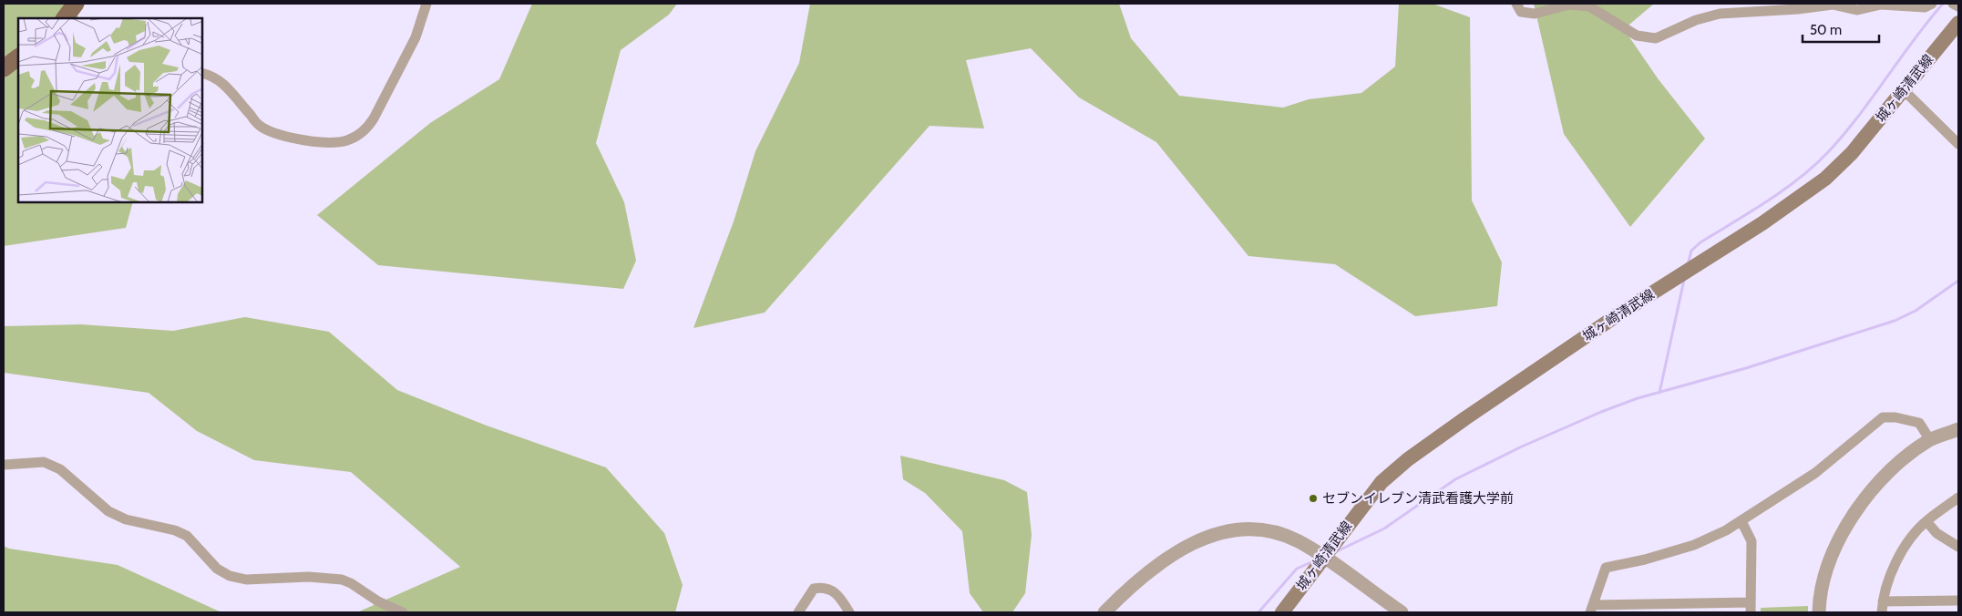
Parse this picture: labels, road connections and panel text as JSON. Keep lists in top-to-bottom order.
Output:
{
  "streets": {
    "main road": ["城ヶ崎清武線"]
  },
  "places": ["セブンイレブン清武看護大学前"],
  "scale_bar": "50 m"
}
